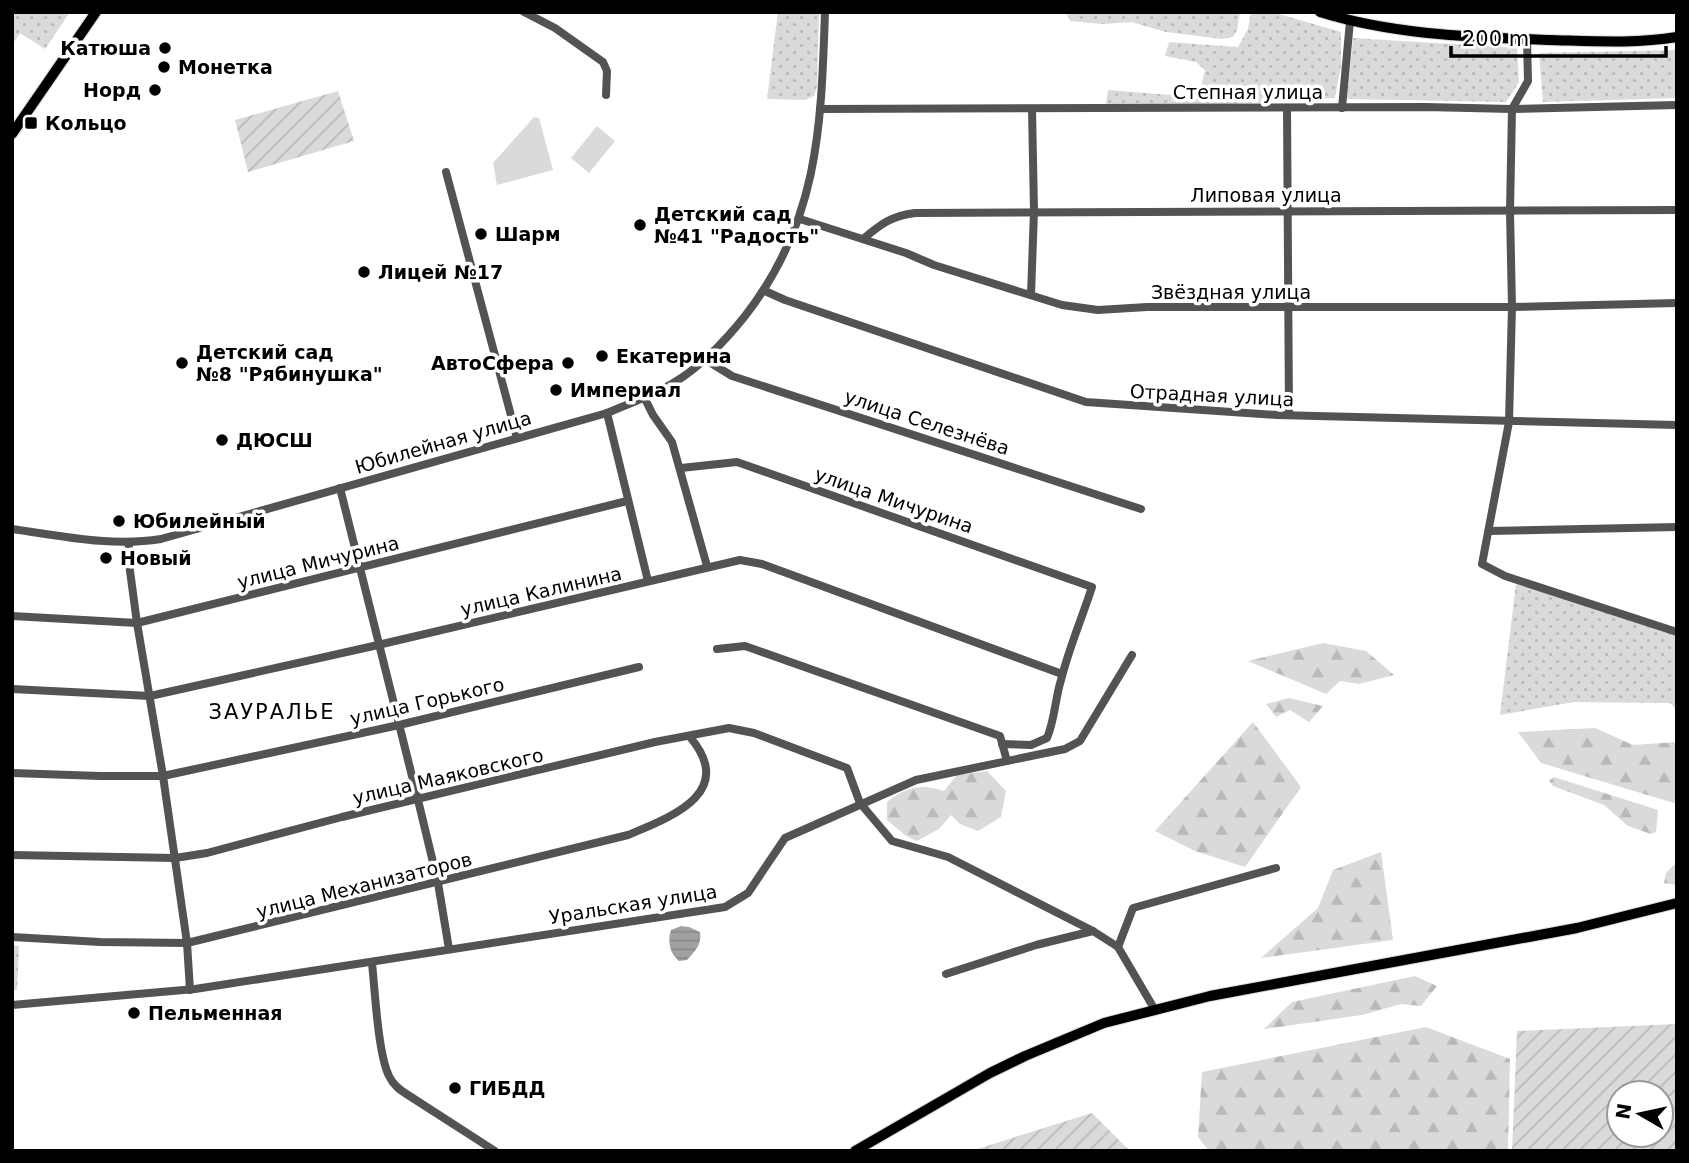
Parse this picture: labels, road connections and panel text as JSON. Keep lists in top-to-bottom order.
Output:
{
  "streets": {
    "street": [
      "Степная улица",
      "Липовая улица",
      "Звёздная улица",
      "Отрадная улица",
      "улица Селезнёва",
      "Юбилейная улица",
      "улица Мичурина",
      "улица Калинина",
      "улица Горького",
      "улица Маяковского",
      "улица Механизаторов",
      "Уральская улица"
    ]
  },
  "crossings": [
    ["Степная улица", "Юбилейная улица"],
    ["Липовая улица", "Звёздная улица"],
    ["Звёздная улица", "Юбилейная улица"],
    ["Отрадная улица", "Юбилейная улица"],
    ["улица Селезнёва", "Юбилейная улица"],
    ["улица Мичурина", "улица Калинина"],
    ["улица Маяковского", "улица Механизаторов"],
    ["улица Маяковского", "Уральская улица"]
  ],
  "districts": ["ЗАУРАЛЬЕ"],
  "places": {
    "other": [
      "Катюша",
      "Монетка",
      "Норд",
      "Детский сад №41 \"Радость\"",
      "Шарм",
      "Лицей №17",
      "Екатерина",
      "Детский сад №8 \"Рябинушка\"",
      "АвтоСфера",
      "Империал",
      "ДЮСШ",
      "Юбилейный",
      "Новый",
      "Пельменная",
      "ГИБДД"
    ],
    "transit": ["Кольцо"]
  },
  "scale_bar": "200 m",
  "north": "left"
}
